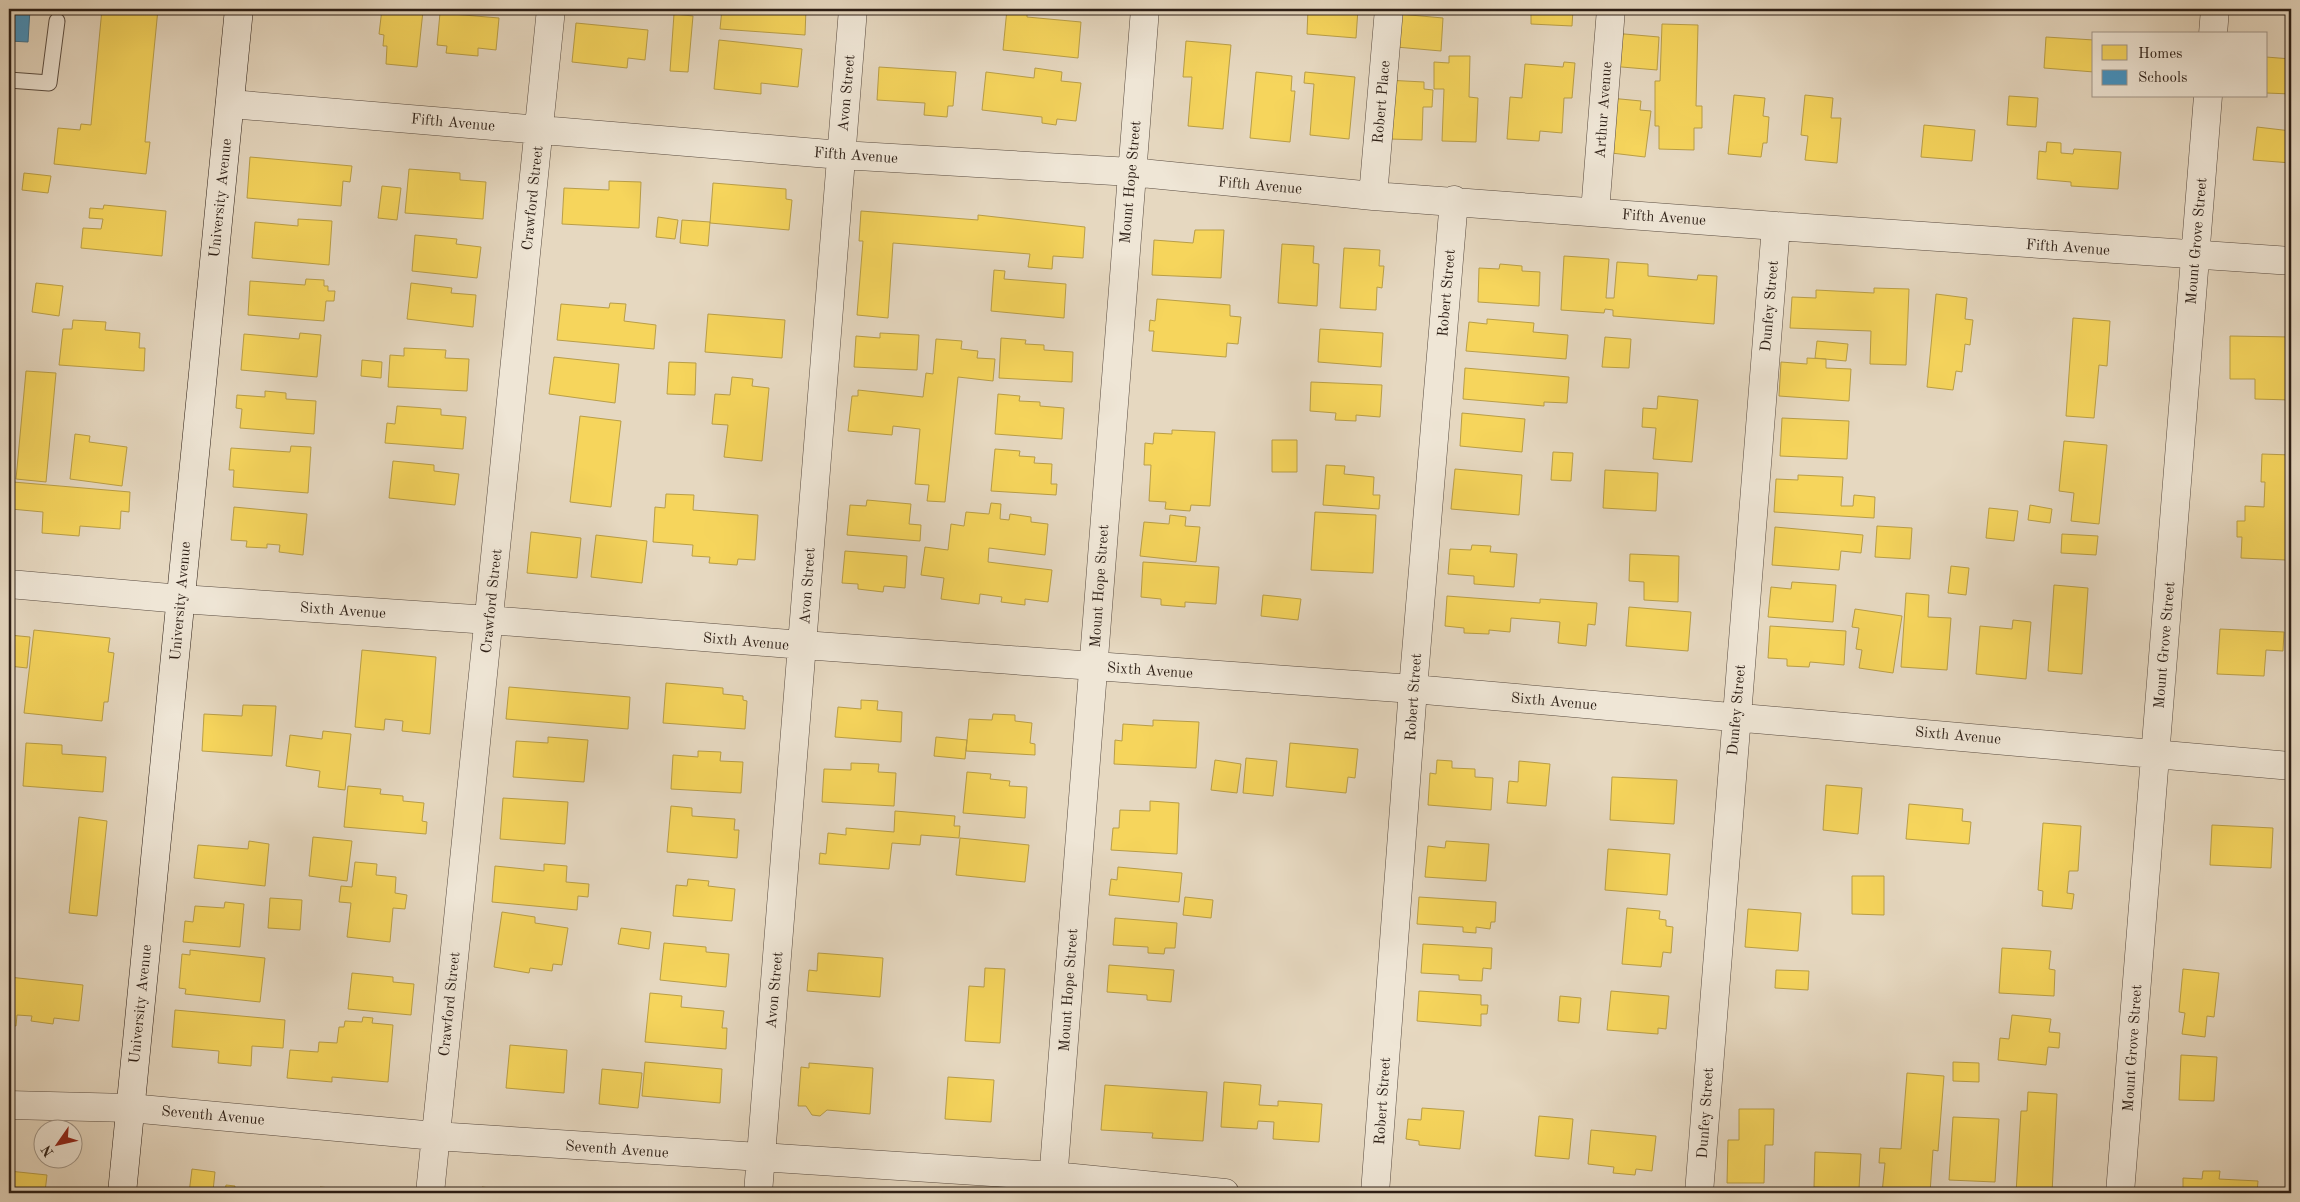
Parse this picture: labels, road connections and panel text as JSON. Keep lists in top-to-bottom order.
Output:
{
  "streets": {
    "street": [
      "Avon Street",
      "Robert Place",
      "Arthur Avenue",
      "Fifth Avenue",
      "Mount Hope Street",
      "University Avenue",
      "Crawford Street",
      "Mount Grove Street",
      "Robert Street",
      "Dunfey Street",
      "Sixth Avenue",
      "Seventh Avenue"
    ]
  },
  "crossings": [
    ["Avon Street", "Fifth Avenue"],
    ["Avon Street", "Sixth Avenue"],
    ["Avon Street", "Seventh Avenue"],
    ["Robert Place", "Fifth Avenue"],
    ["Arthur Avenue", "Fifth Avenue"],
    ["Fifth Avenue", "Mount Hope Street"],
    ["Fifth Avenue", "University Avenue"],
    ["Fifth Avenue", "Crawford Street"],
    ["Fifth Avenue", "Mount Grove Street"],
    ["Fifth Avenue", "Robert Street"],
    ["Fifth Avenue", "Dunfey Street"],
    ["Mount Hope Street", "Sixth Avenue"],
    ["Mount Hope Street", "Seventh Avenue"],
    ["University Avenue", "Sixth Avenue"],
    ["University Avenue", "Seventh Avenue"],
    ["Crawford Street", "Sixth Avenue"],
    ["Crawford Street", "Seventh Avenue"],
    ["Mount Grove Street", "Sixth Avenue"],
    ["Robert Street", "Sixth Avenue"],
    ["Dunfey Street", "Sixth Avenue"]
  ],
  "legend": ["Homes", "Schools"],
  "north": "bottom left"
}
